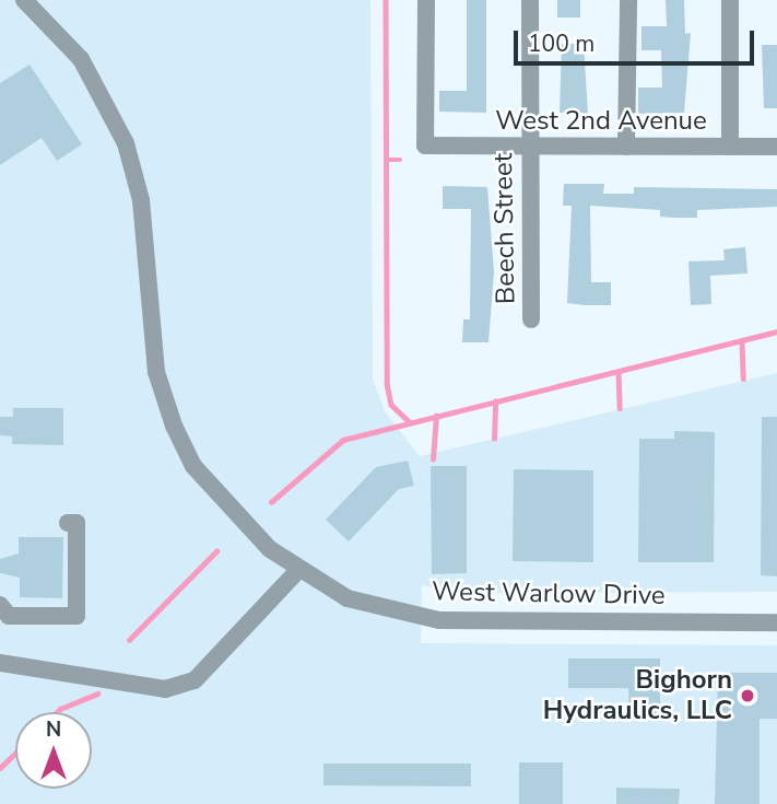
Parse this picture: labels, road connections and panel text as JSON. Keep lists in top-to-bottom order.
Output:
{
  "streets": {
    "street": ["West 2nd Avenue", "Beech Street", "West Warlow Drive"]
  },
  "crossings": [
    ["West 2nd Avenue", "Beech Street"]
  ],
  "places": ["Bighorn Hydraulics, LLC"],
  "scale_bar": "100 m",
  "north": "top"
}
